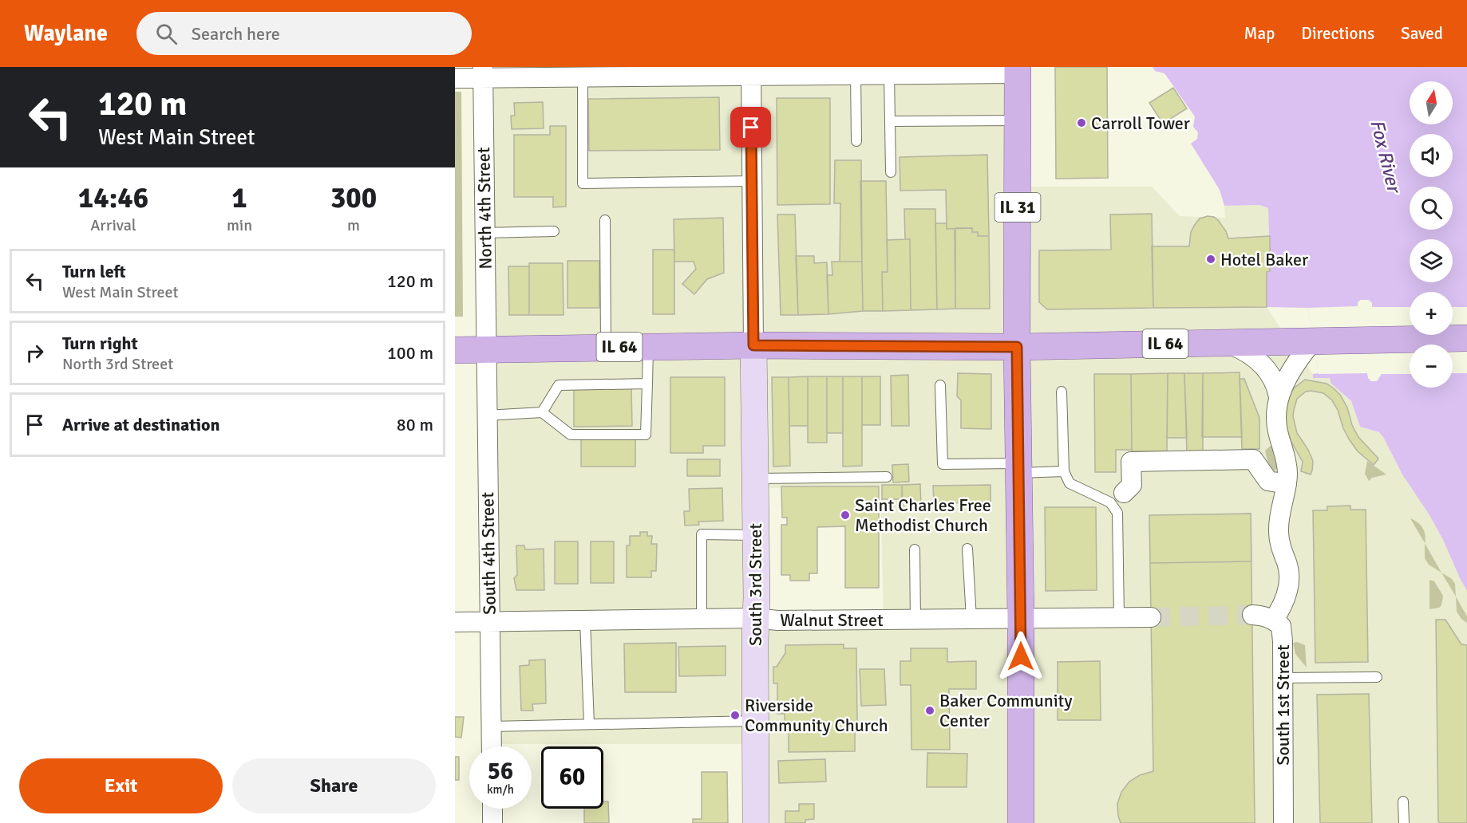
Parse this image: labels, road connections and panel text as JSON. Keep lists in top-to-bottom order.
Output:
{
  "streets": {
    "main road": ["IL 31", "IL 64"],
    "street": [
      "North 4th Street",
      "South 4th Street",
      "South 3rd Street",
      "Walnut Street",
      "South 1st Street"
    ]
  },
  "crossings": [
    ["IL 31", "IL 64"],
    ["IL 31", "Walnut Street"],
    ["North 4th Street", "IL 64"],
    ["North 4th Street", "South 4th Street"],
    ["IL 64", "South 4th Street"],
    ["IL 64", "South 3rd Street"],
    ["IL 64", "South 1st Street"],
    ["South 4th Street", "Walnut Street"],
    ["South 3rd Street", "Walnut Street"]
  ],
  "water": ["Fox River"],
  "places": [
    "Carroll Tower",
    "Hotel Baker",
    "Saint Charles Free Methodist Church",
    "Baker Community Center",
    "Riverside Community Church"
  ],
  "north": "top",
  "page": {
    "header": "Waylane",
    "search": "Search here",
    "nav": ["Map", "Directions", "Saved"],
    "turn": ["120 m", "West Main Street"],
    "map_buttons": ["+", "−"],
    "eta": [
      "14:46",
      "Arrival",
      "1",
      "min",
      "300",
      "m"
    ],
    "list": [
      {
        "name": "Turn left",
        "note": "West Main Street",
        "value": "120 m"
      },
      {
        "name": "Turn right",
        "note": "North 3rd Street",
        "value": "100 m"
      },
      {
        "name": "Arrive at destination",
        "value": "80 m"
      }
    ],
    "speed": "56 km/h",
    "limit": "60",
    "buttons": ["Exit", "Share"]
  }
}
